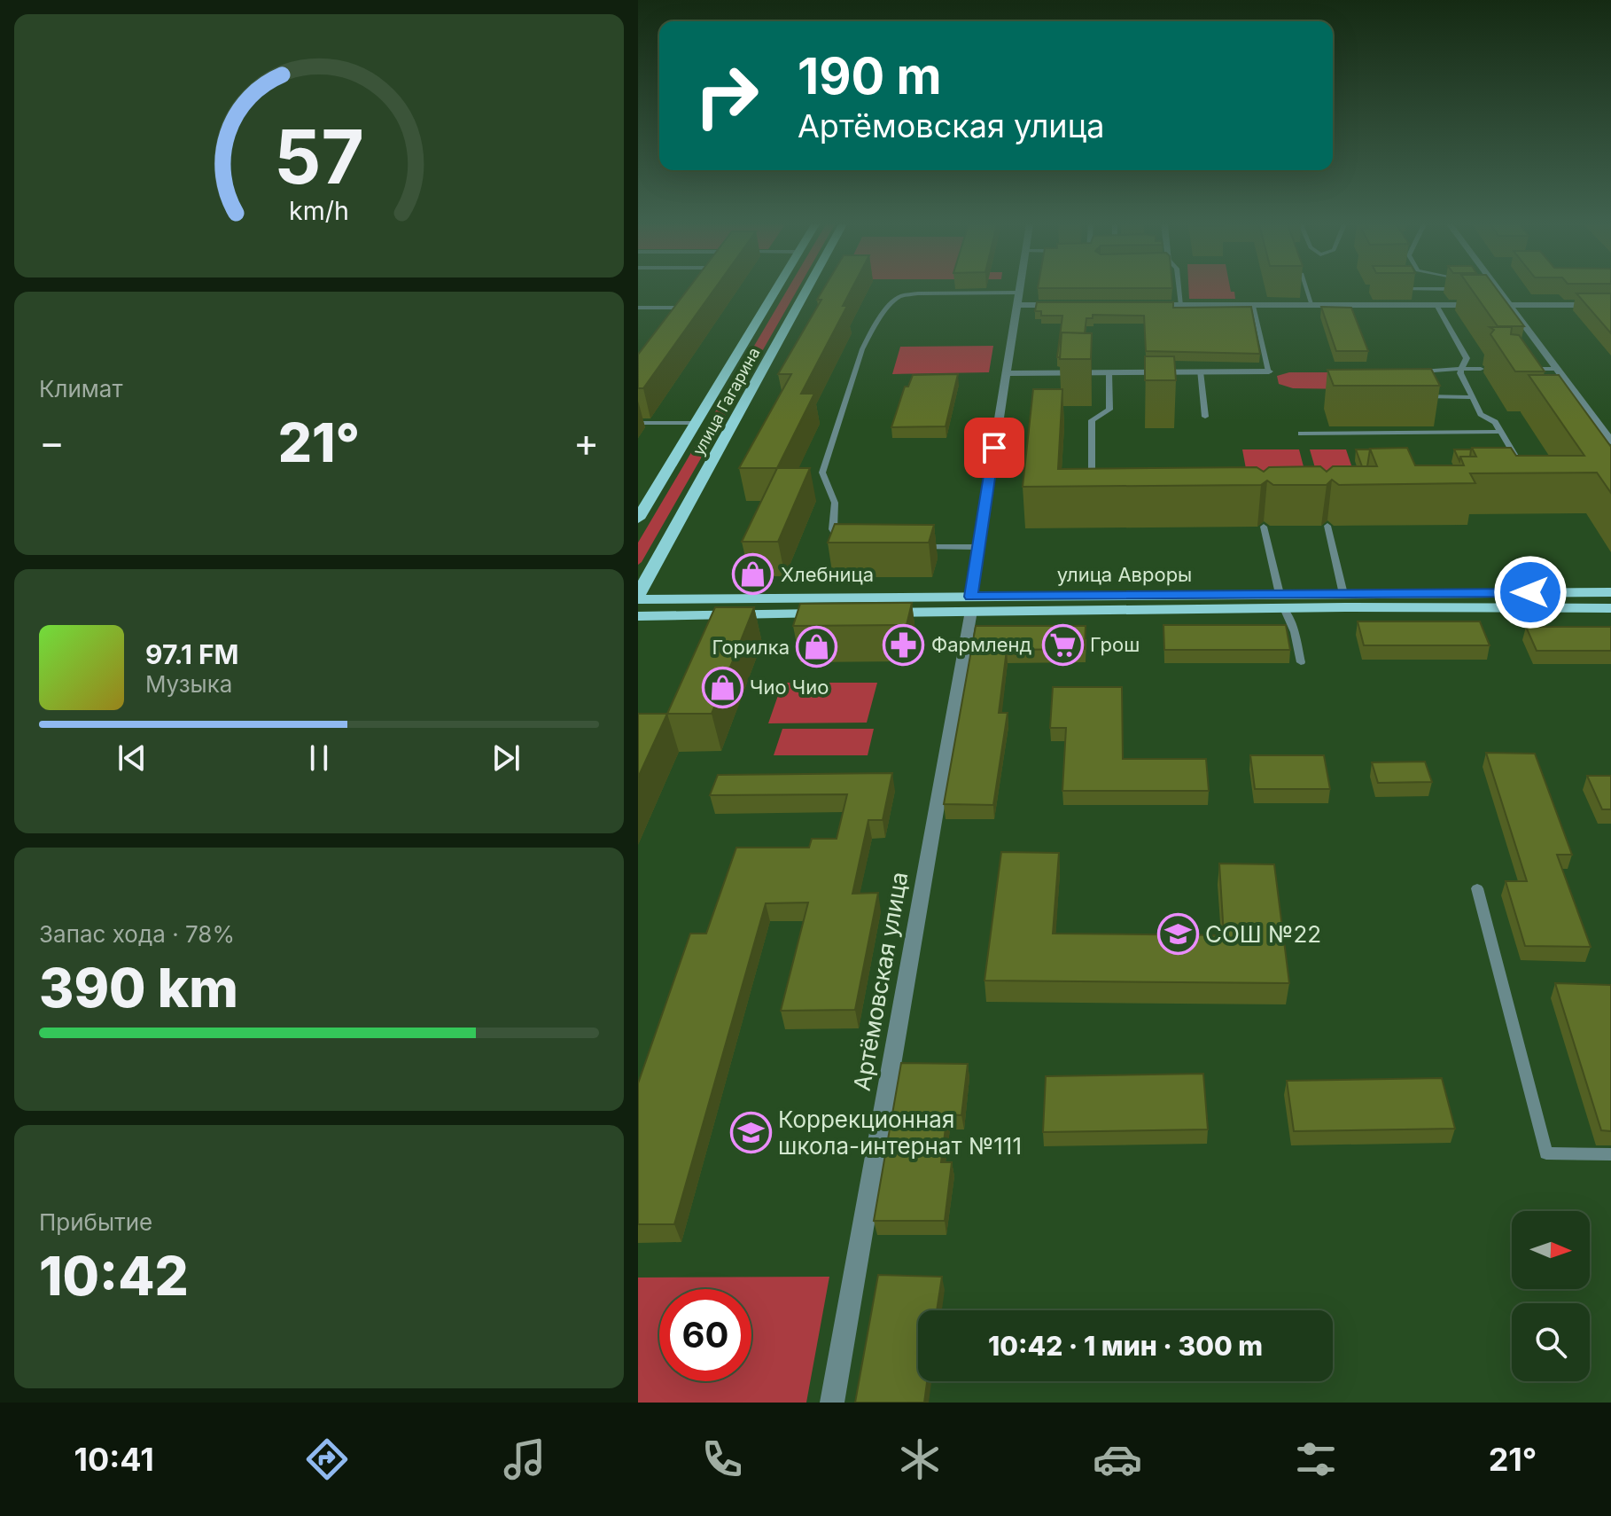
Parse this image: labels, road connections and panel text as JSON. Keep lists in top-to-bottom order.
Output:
{
  "streets": {
    "main road": ["улица Гагарина", "улица Авроры"],
    "street": ["Артёмовская улица"]
  },
  "crossings": [
    ["улица Гагарина", "улица Авроры"],
    ["улица Авроры", "Артёмовская улица"]
  ],
  "places": {
    "shop": ["Хлебница", "Горилка", "Чио Чио"],
    "pharmacy": ["Фармленд"],
    "supermarket": ["Грош"],
    "school or university": ["СОШ №22", "Коррекционная школа-интернат №111"]
  },
  "north": "right",
  "page": {
    "turn": ["190 m", "Артёмовская улица"],
    "tile": [
      "Климат",
      ["Запас хода · 78%", "390 km"],
      ["Прибытие", "10:42"]
    ],
    "heat": ["−", "21°", "+"],
    "song": ["97.1 FM", "Музыка"],
    "limit": "60",
    "trip": "10:42 · 1 мин · 300 m",
    "tabs": ["10:41", "21°"],
    "gauge": ["57", "km/h"]
  }
}
